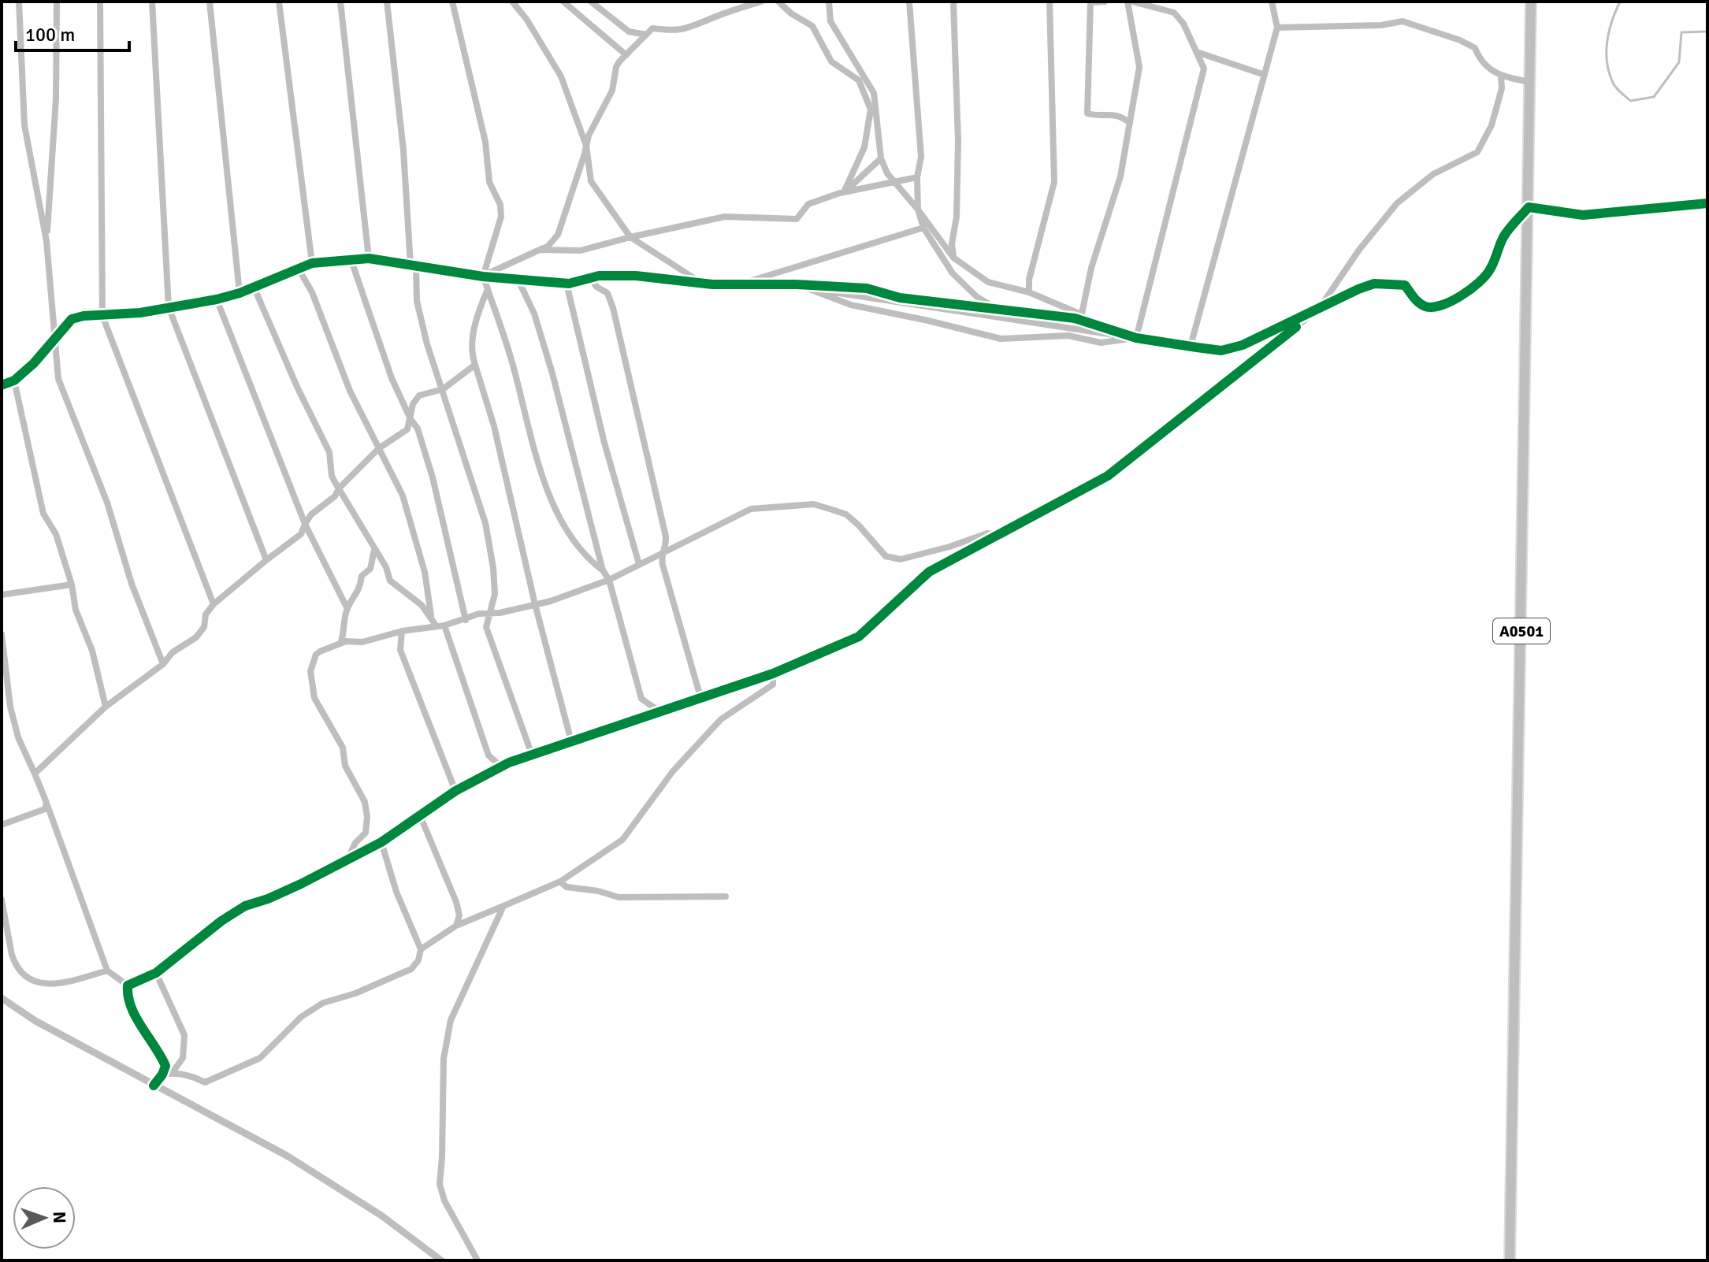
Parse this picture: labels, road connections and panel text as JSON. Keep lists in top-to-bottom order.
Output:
{
  "streets": {
    "highway": ["A0501"]
  },
  "scale_bar": "100 m",
  "north": "right"
}
